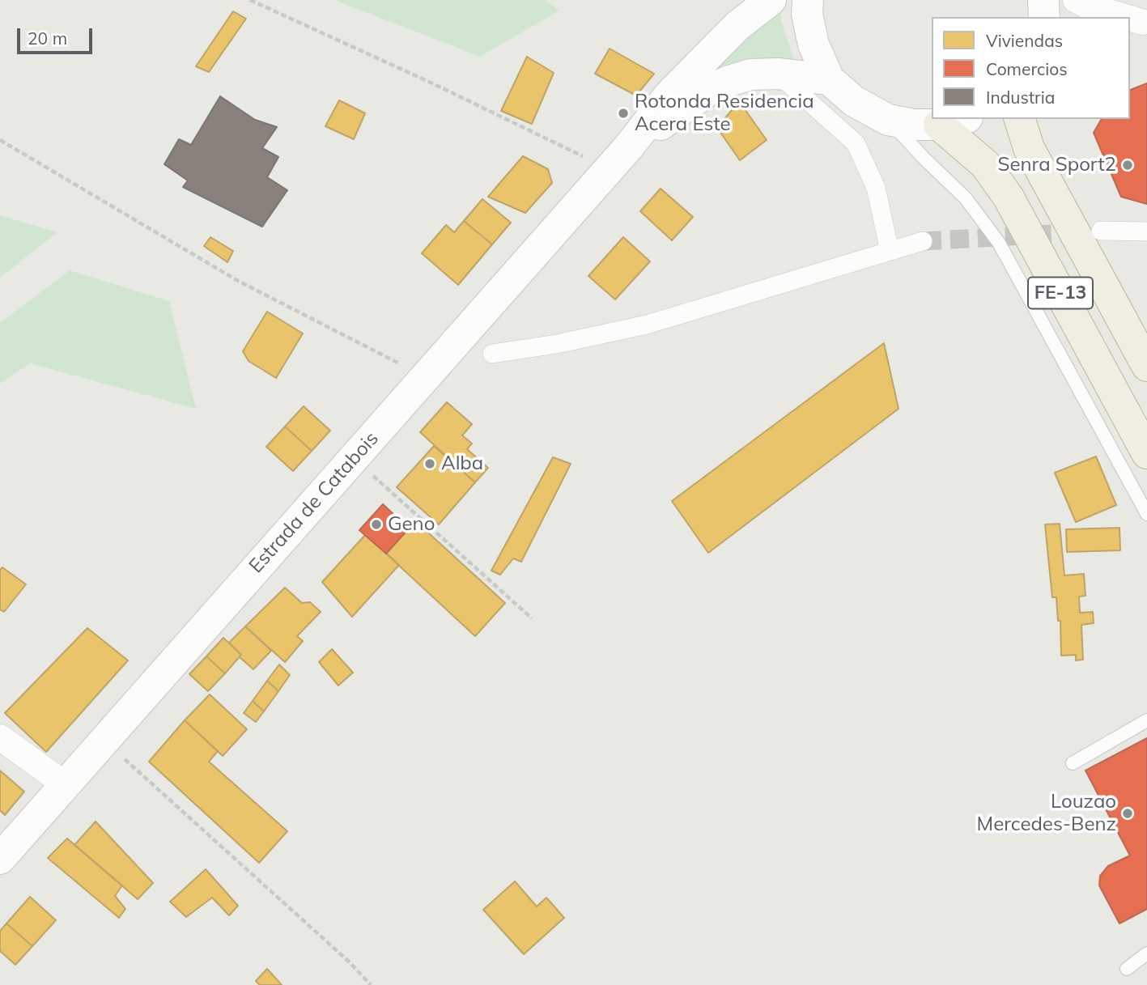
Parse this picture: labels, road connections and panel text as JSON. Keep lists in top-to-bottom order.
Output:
{
  "streets": {
    "highway": ["FE-13"],
    "main road": ["Estrada de Catabois"]
  },
  "places": [
    "Rotonda Residencia Acera Este",
    "Senra Sport2",
    "Alba",
    "Geno",
    "Louzao Mercedes-Benz"
  ],
  "legend": ["Viviendas", "Comercios", "Industria"],
  "scale_bar": "20 m"
}
